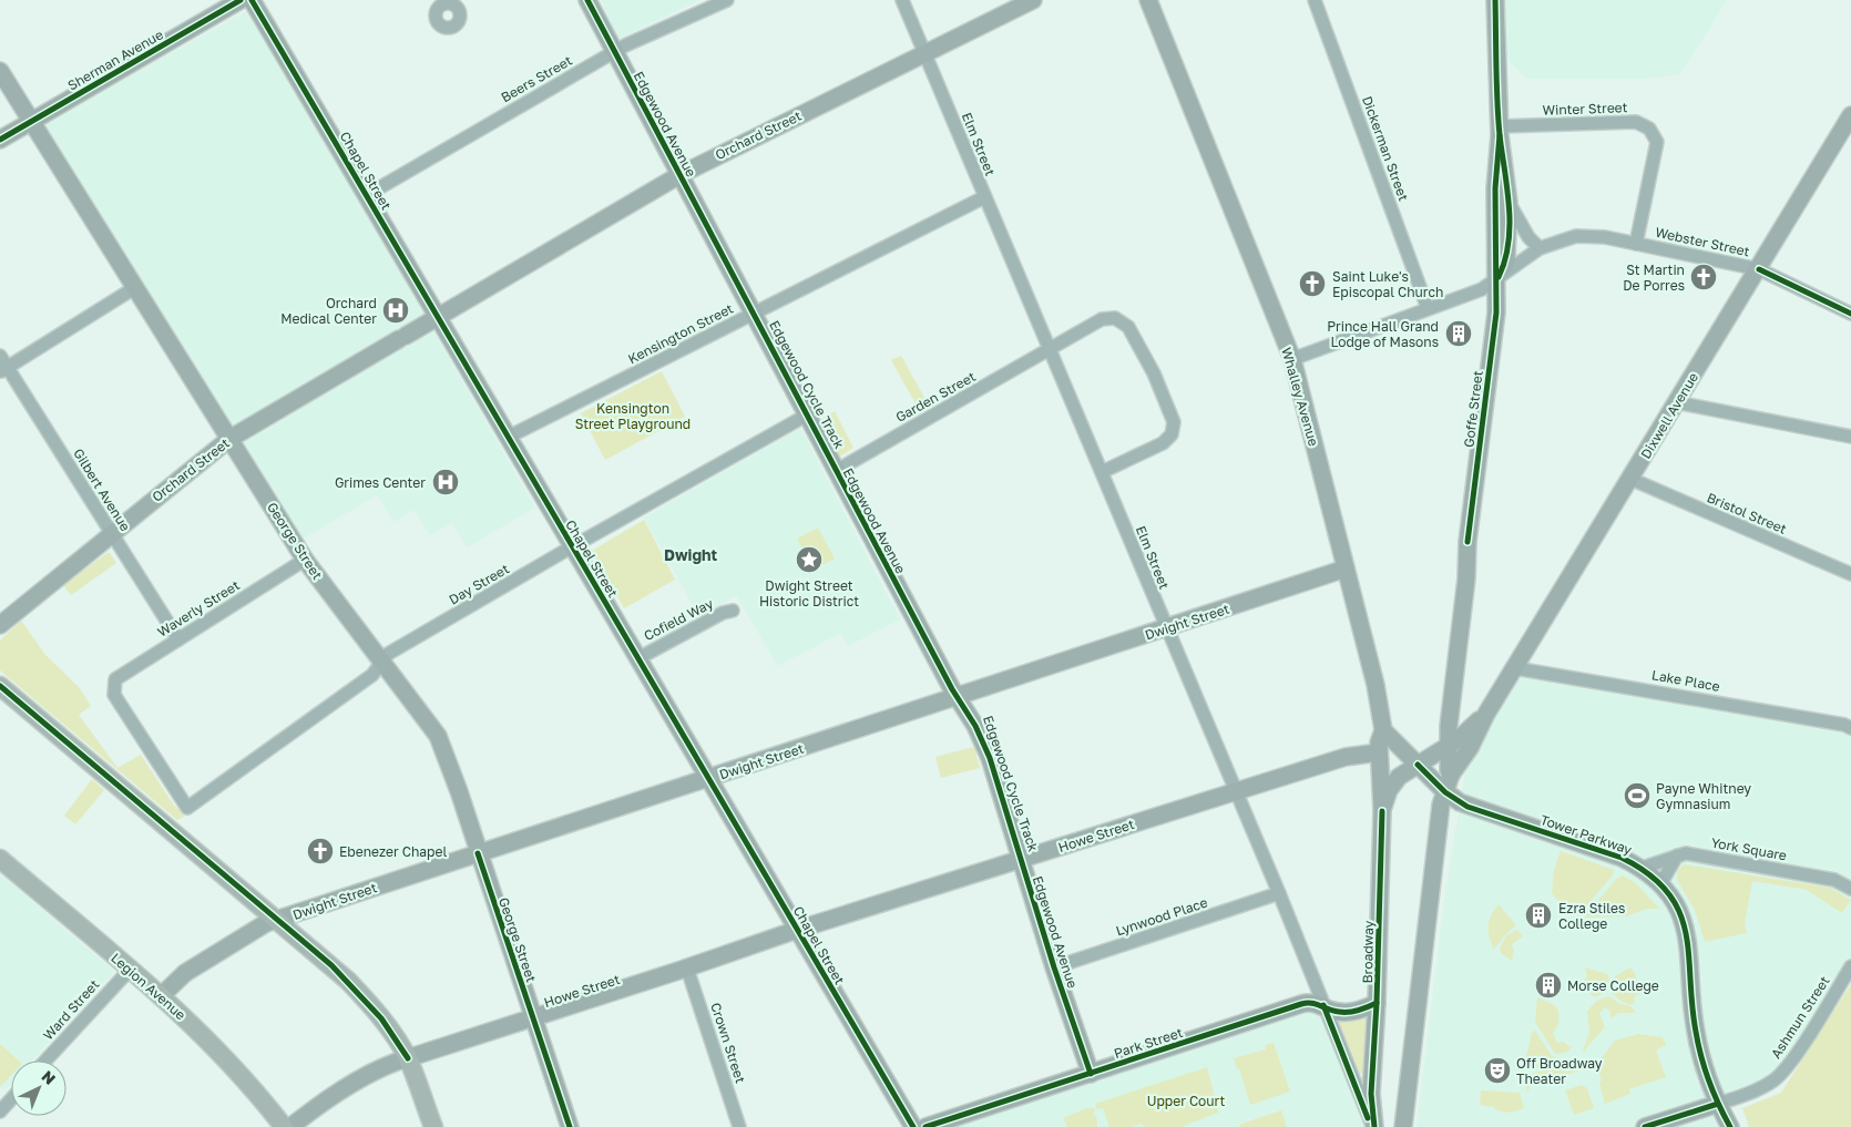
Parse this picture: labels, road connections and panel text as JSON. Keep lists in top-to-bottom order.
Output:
{
  "streets": {
    "highway": ["Legion Avenue"],
    "main road": [
      "Sherman Avenue",
      "Edgewood Avenue",
      "Orchard Street",
      "Chapel Street",
      "Whalley Avenue",
      "Goffe Street",
      "Dixwell Avenue",
      "George Street",
      "Dwight Street",
      "Tower Parkway",
      "Howe Street",
      "Broadway",
      "Park Street"
    ],
    "street": [
      "Beers Street",
      "Winter Street",
      "Elm Street",
      "Dickerman Street",
      "Webster Street",
      "Kensington Street",
      "Garden Street",
      "Gilbert Avenue",
      "Bristol Street",
      "Day Street",
      "Waverly Street",
      "Cofield Way",
      "Lake Place",
      "York Square",
      "Lynwood Place",
      "Ward Street",
      "Ashmun Street",
      "Crown Street"
    ],
    "cycle path": ["Edgewood Cycle Track"]
  },
  "crossings": [
    ["Sherman Avenue", "George Street"],
    ["Beers Street", "Edgewood Avenue"],
    ["Beers Street", "Chapel Street"],
    ["Winter Street", "Webster Street"],
    ["Winter Street", "Goffe Street"],
    ["Edgewood Avenue", "Orchard Street"],
    ["Edgewood Avenue", "Kensington Street"],
    ["Edgewood Avenue", "Garden Street"],
    ["Edgewood Avenue", "Day Street"],
    ["Edgewood Avenue", "Dwight Street"],
    ["Edgewood Avenue", "Howe Street"],
    ["Edgewood Avenue", "Lynwood Place"],
    ["Edgewood Avenue", "Park Street"],
    ["Orchard Street", "Elm Street"],
    ["Orchard Street", "Chapel Street"],
    ["Orchard Street", "Gilbert Avenue"],
    ["Orchard Street", "George Street"],
    ["Elm Street", "Kensington Street"],
    ["Elm Street", "Garden Street"],
    ["Elm Street", "Dwight Street"],
    ["Elm Street", "Howe Street"],
    ["Elm Street", "Lynwood Place"],
    ["Elm Street", "Broadway"],
    ["Elm Street", "Park Street"],
    ["Dickerman Street", "Webster Street"],
    ["Chapel Street", "Kensington Street"],
    ["Chapel Street", "Day Street"],
    ["Chapel Street", "Cofield Way"],
    ["Chapel Street", "Dwight Street"],
    ["Chapel Street", "Howe Street"],
    ["Webster Street", "Whalley Avenue"],
    ["Webster Street", "Goffe Street"],
    ["Webster Street", "Dixwell Avenue"],
    ["Whalley Avenue", "Dixwell Avenue"],
    ["Whalley Avenue", "Dwight Street"],
    ["Whalley Avenue", "Tower Parkway"],
    ["Whalley Avenue", "Howe Street"],
    ["Whalley Avenue", "Broadway"],
    ["Goffe Street", "Dixwell Avenue"],
    ["Goffe Street", "Tower Parkway"],
    ["Dixwell Avenue", "Bristol Street"],
    ["Dixwell Avenue", "Lake Place"],
    ["Dixwell Avenue", "Tower Parkway"],
    ["Dixwell Avenue", "Broadway"],
    ["Gilbert Avenue", "Waverly Street"],
    ["George Street", "Day Street"],
    ["George Street", "Waverly Street"],
    ["George Street", "Dwight Street"],
    ["George Street", "Howe Street"],
    ["Day Street", "Waverly Street"],
    ["Dwight Street", "Legion Avenue"],
    ["Tower Parkway", "Ashmun Street"],
    ["Howe Street", "Crown Street"],
    ["Broadway", "Park Street"],
    ["Legion Avenue", "Ward Street"]
  ],
  "districts": ["Dwight"],
  "parks": ["Kensington Street Playground", "Upper Court"],
  "places": {
    "church": ["St Martin De Porres", "Saint Luke's Episcopal Church", "Ebenezer Chapel"],
    "hospital": ["Orchard Medical Center", "Grimes Center"],
    "building": ["Prince Hall Grand Lodge of Masons", "Ezra Stiles College", "Morse College"],
    "place": ["Dwight Street Historic District"],
    "sports": ["Payne Whitney Gymnasium"],
    "theatre": ["Off Broadway Theater"]
  },
  "north": "top right"
}
